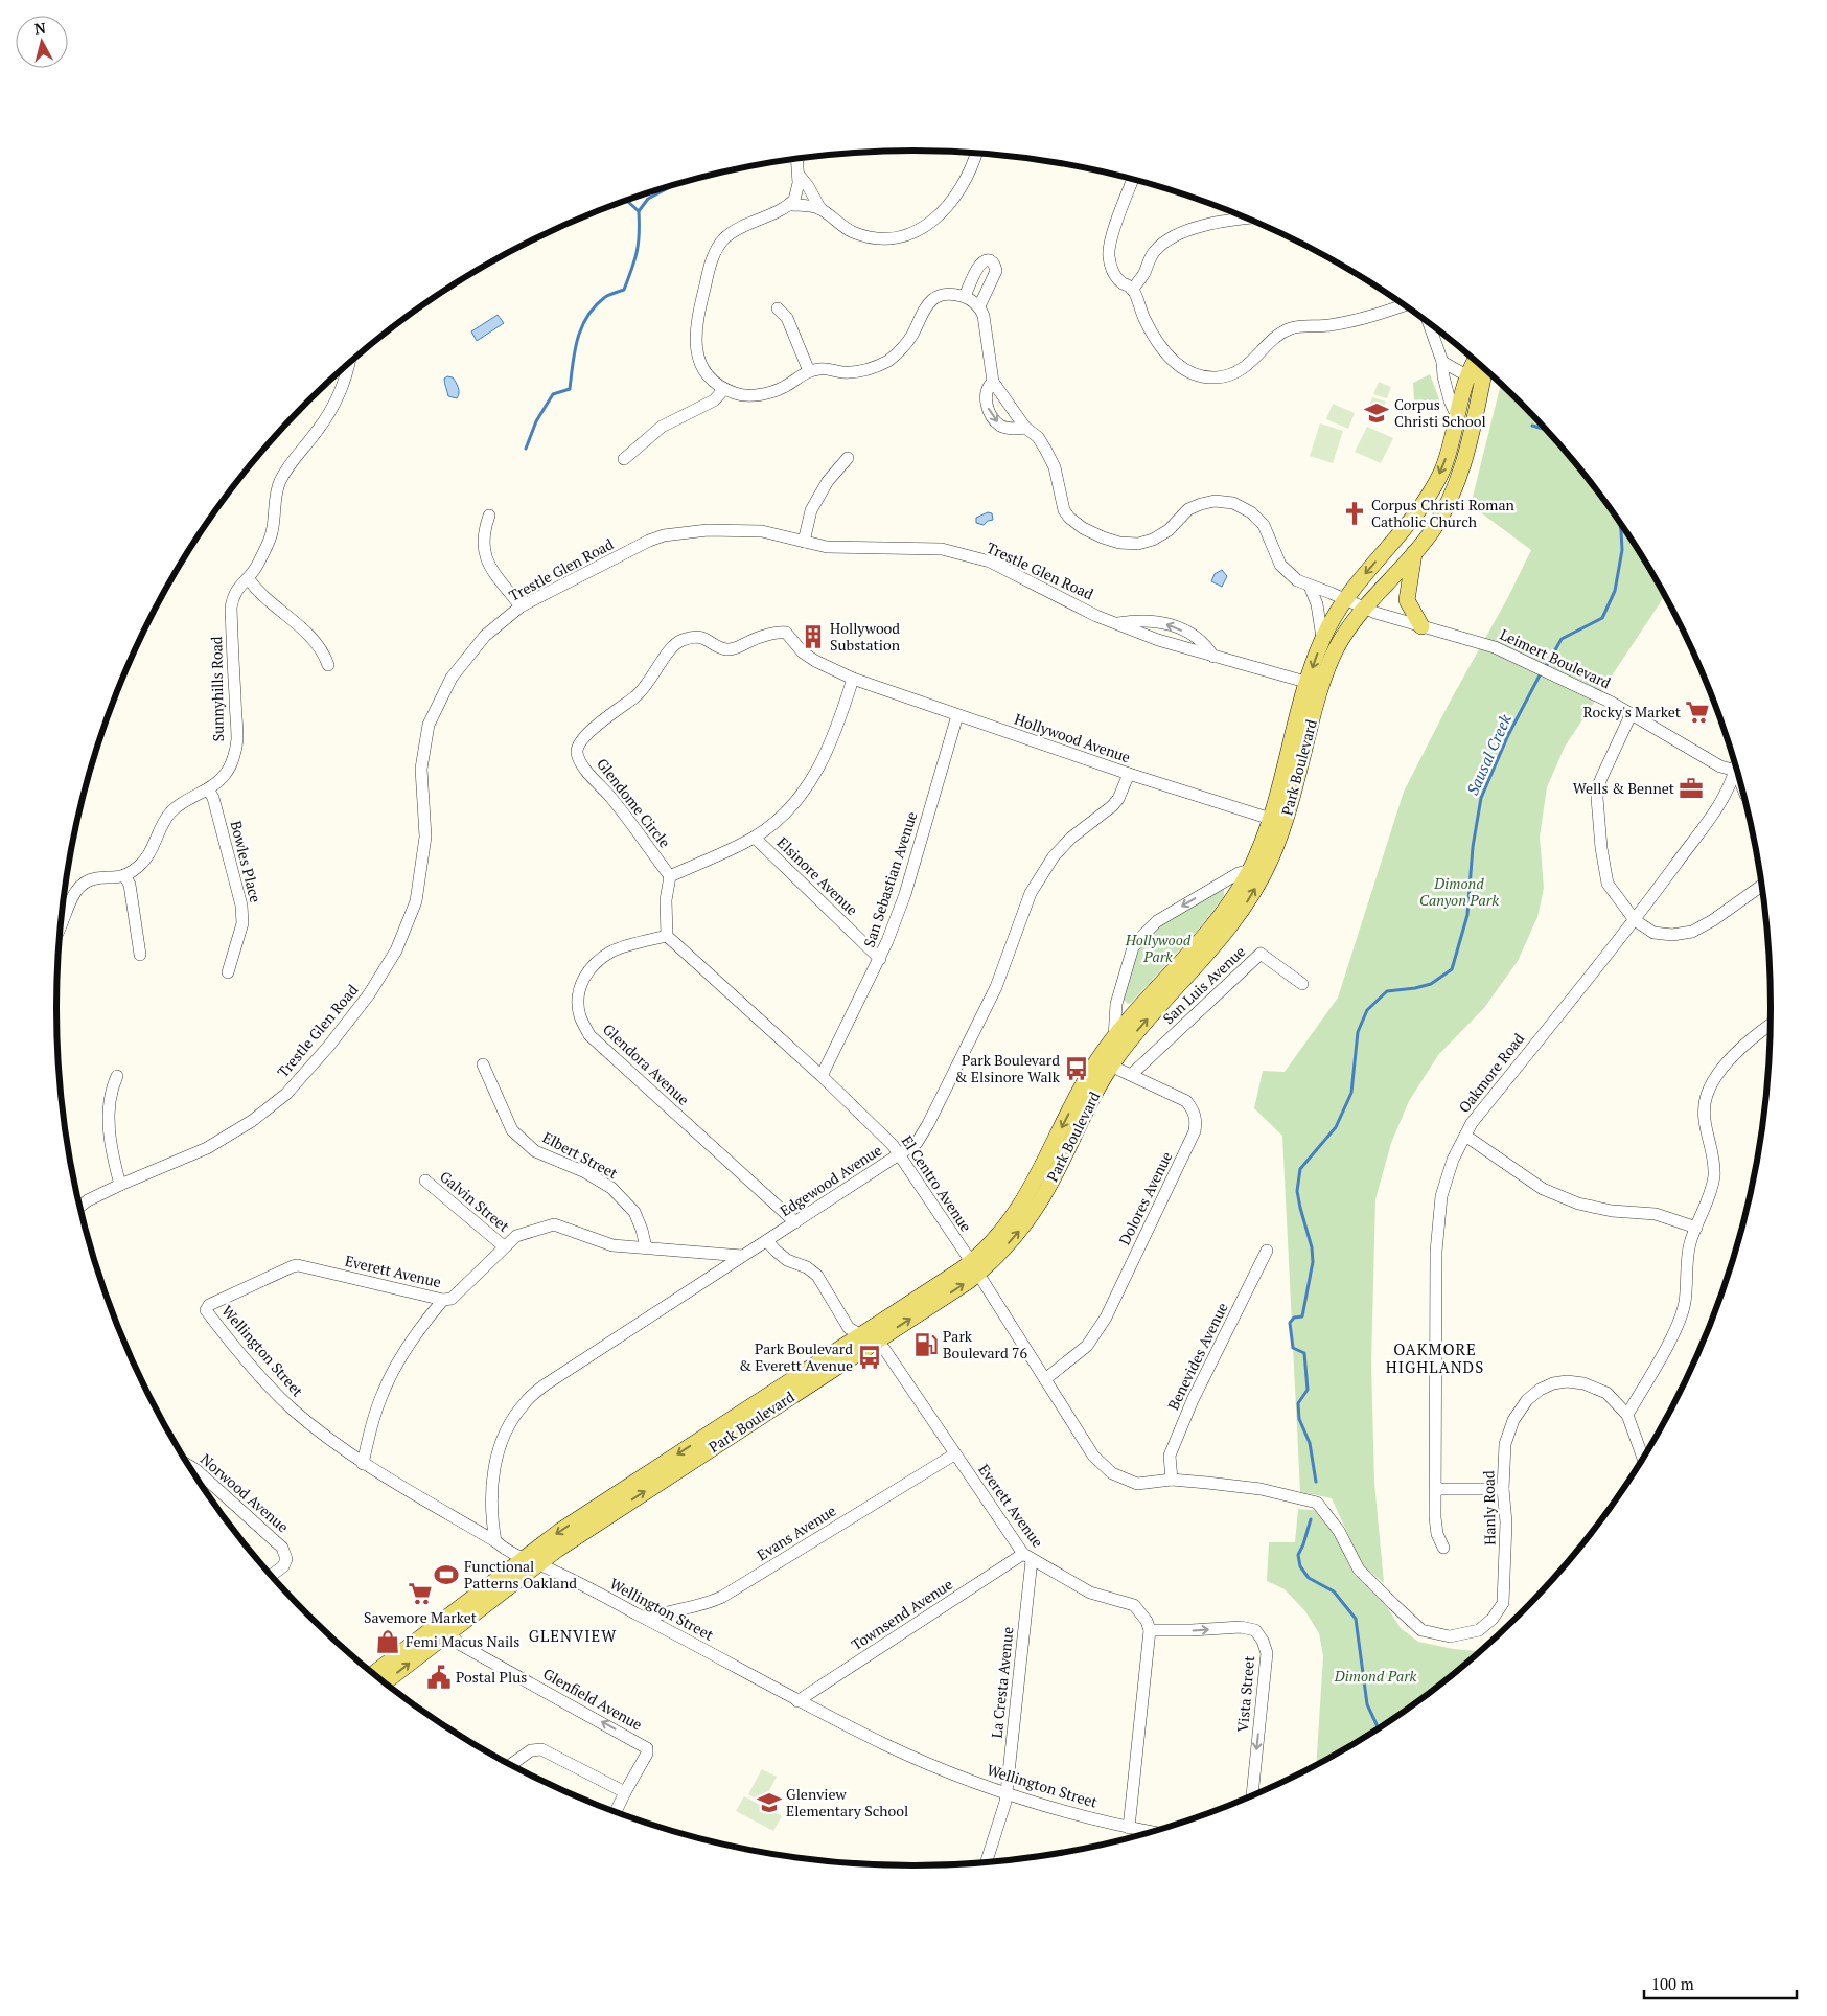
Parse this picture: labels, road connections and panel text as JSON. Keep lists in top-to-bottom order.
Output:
{
  "streets": {
    "main road": ["Park Boulevard"],
    "street": [
      "Trestle Glen Road",
      "Leimert Boulevard",
      "Sunnyhills Road",
      "Hollywood Avenue",
      "Glendome Circle",
      "Bowles Place",
      "Elsinore Avenue",
      "San Sebastian Avenue",
      "San Luis Avenue",
      "Glendora Avenue",
      "Oakmore Road",
      "Elbert Street",
      "Edgewood Avenue",
      "El Centro Avenue",
      "Dolores Avenue",
      "Galvin Street",
      "Everett Avenue",
      "Wellington Street",
      "Benevides Avenue",
      "Norwood Avenue",
      "Hanly Road",
      "Evans Avenue",
      "Townsend Avenue",
      "La Cresta Avenue",
      "Vista Street",
      "Glenfield Avenue"
    ]
  },
  "crossings": [
    ["Trestle Glen Road", "Park Boulevard"],
    ["Leimert Boulevard", "Park Boulevard"],
    ["Sunnyhills Road", "Bowles Place"],
    ["Hollywood Avenue", "Park Boulevard"],
    ["Hollywood Avenue", "Glendome Circle"],
    ["Hollywood Avenue", "San Sebastian Avenue"],
    ["Hollywood Avenue", "Edgewood Avenue"],
    ["Park Boulevard", "El Centro Avenue"],
    ["Park Boulevard", "Dolores Avenue"],
    ["Park Boulevard", "Everett Avenue"],
    ["Park Boulevard", "Wellington Street"],
    ["Park Boulevard", "Glenfield Avenue"],
    ["Elsinore Avenue", "San Sebastian Avenue"],
    ["San Sebastian Avenue", "El Centro Avenue"],
    ["San Luis Avenue", "Dolores Avenue"],
    ["Glendora Avenue", "Edgewood Avenue"],
    ["Glendora Avenue", "El Centro Avenue"],
    ["Elbert Street", "Everett Avenue"],
    ["Edgewood Avenue", "El Centro Avenue"],
    ["Edgewood Avenue", "Everett Avenue"],
    ["Edgewood Avenue", "Wellington Street"],
    ["El Centro Avenue", "Dolores Avenue"],
    ["El Centro Avenue", "Benevides Avenue"],
    ["El Centro Avenue", "Hanly Road"],
    ["Galvin Street", "Everett Avenue"],
    ["Everett Avenue", "Wellington Street"],
    ["Everett Avenue", "Evans Avenue"],
    ["Everett Avenue", "Townsend Avenue"],
    ["Everett Avenue", "La Cresta Avenue"],
    ["Everett Avenue", "Vista Street"],
    ["Wellington Street", "Evans Avenue"],
    ["Wellington Street", "Townsend Avenue"],
    ["Wellington Street", "La Cresta Avenue"],
    ["Townsend Avenue", "La Cresta Avenue"]
  ],
  "one_way": ["Glenfield Avenue"],
  "districts": ["OAKMORE HIGHLANDS", "GLENVIEW"],
  "water": ["Sausal Creek"],
  "parks": ["Dimond Canyon Park", "Hollywood Park", "Dimond Park"],
  "places": {
    "school or university": ["Corpus Christi School", "Glenview Elementary School"],
    "church": ["Corpus Christi Roman Catholic Church"],
    "building": ["Hollywood Substation"],
    "supermarket": ["Rocky's Market", "Savemore Market"],
    "office": ["Wells & Bennet"],
    "bus stop": ["Park Boulevard & Elsinore Walk", "Park Boulevard & Everett Avenue"],
    "fuel station": ["Park Boulevard 76"],
    "sports": ["Functional Patterns Oakland"],
    "shop": ["Femi Macus Nails"],
    "public building": ["Postal Plus"]
  },
  "scale_bar": "100 m",
  "north": "top"
}
